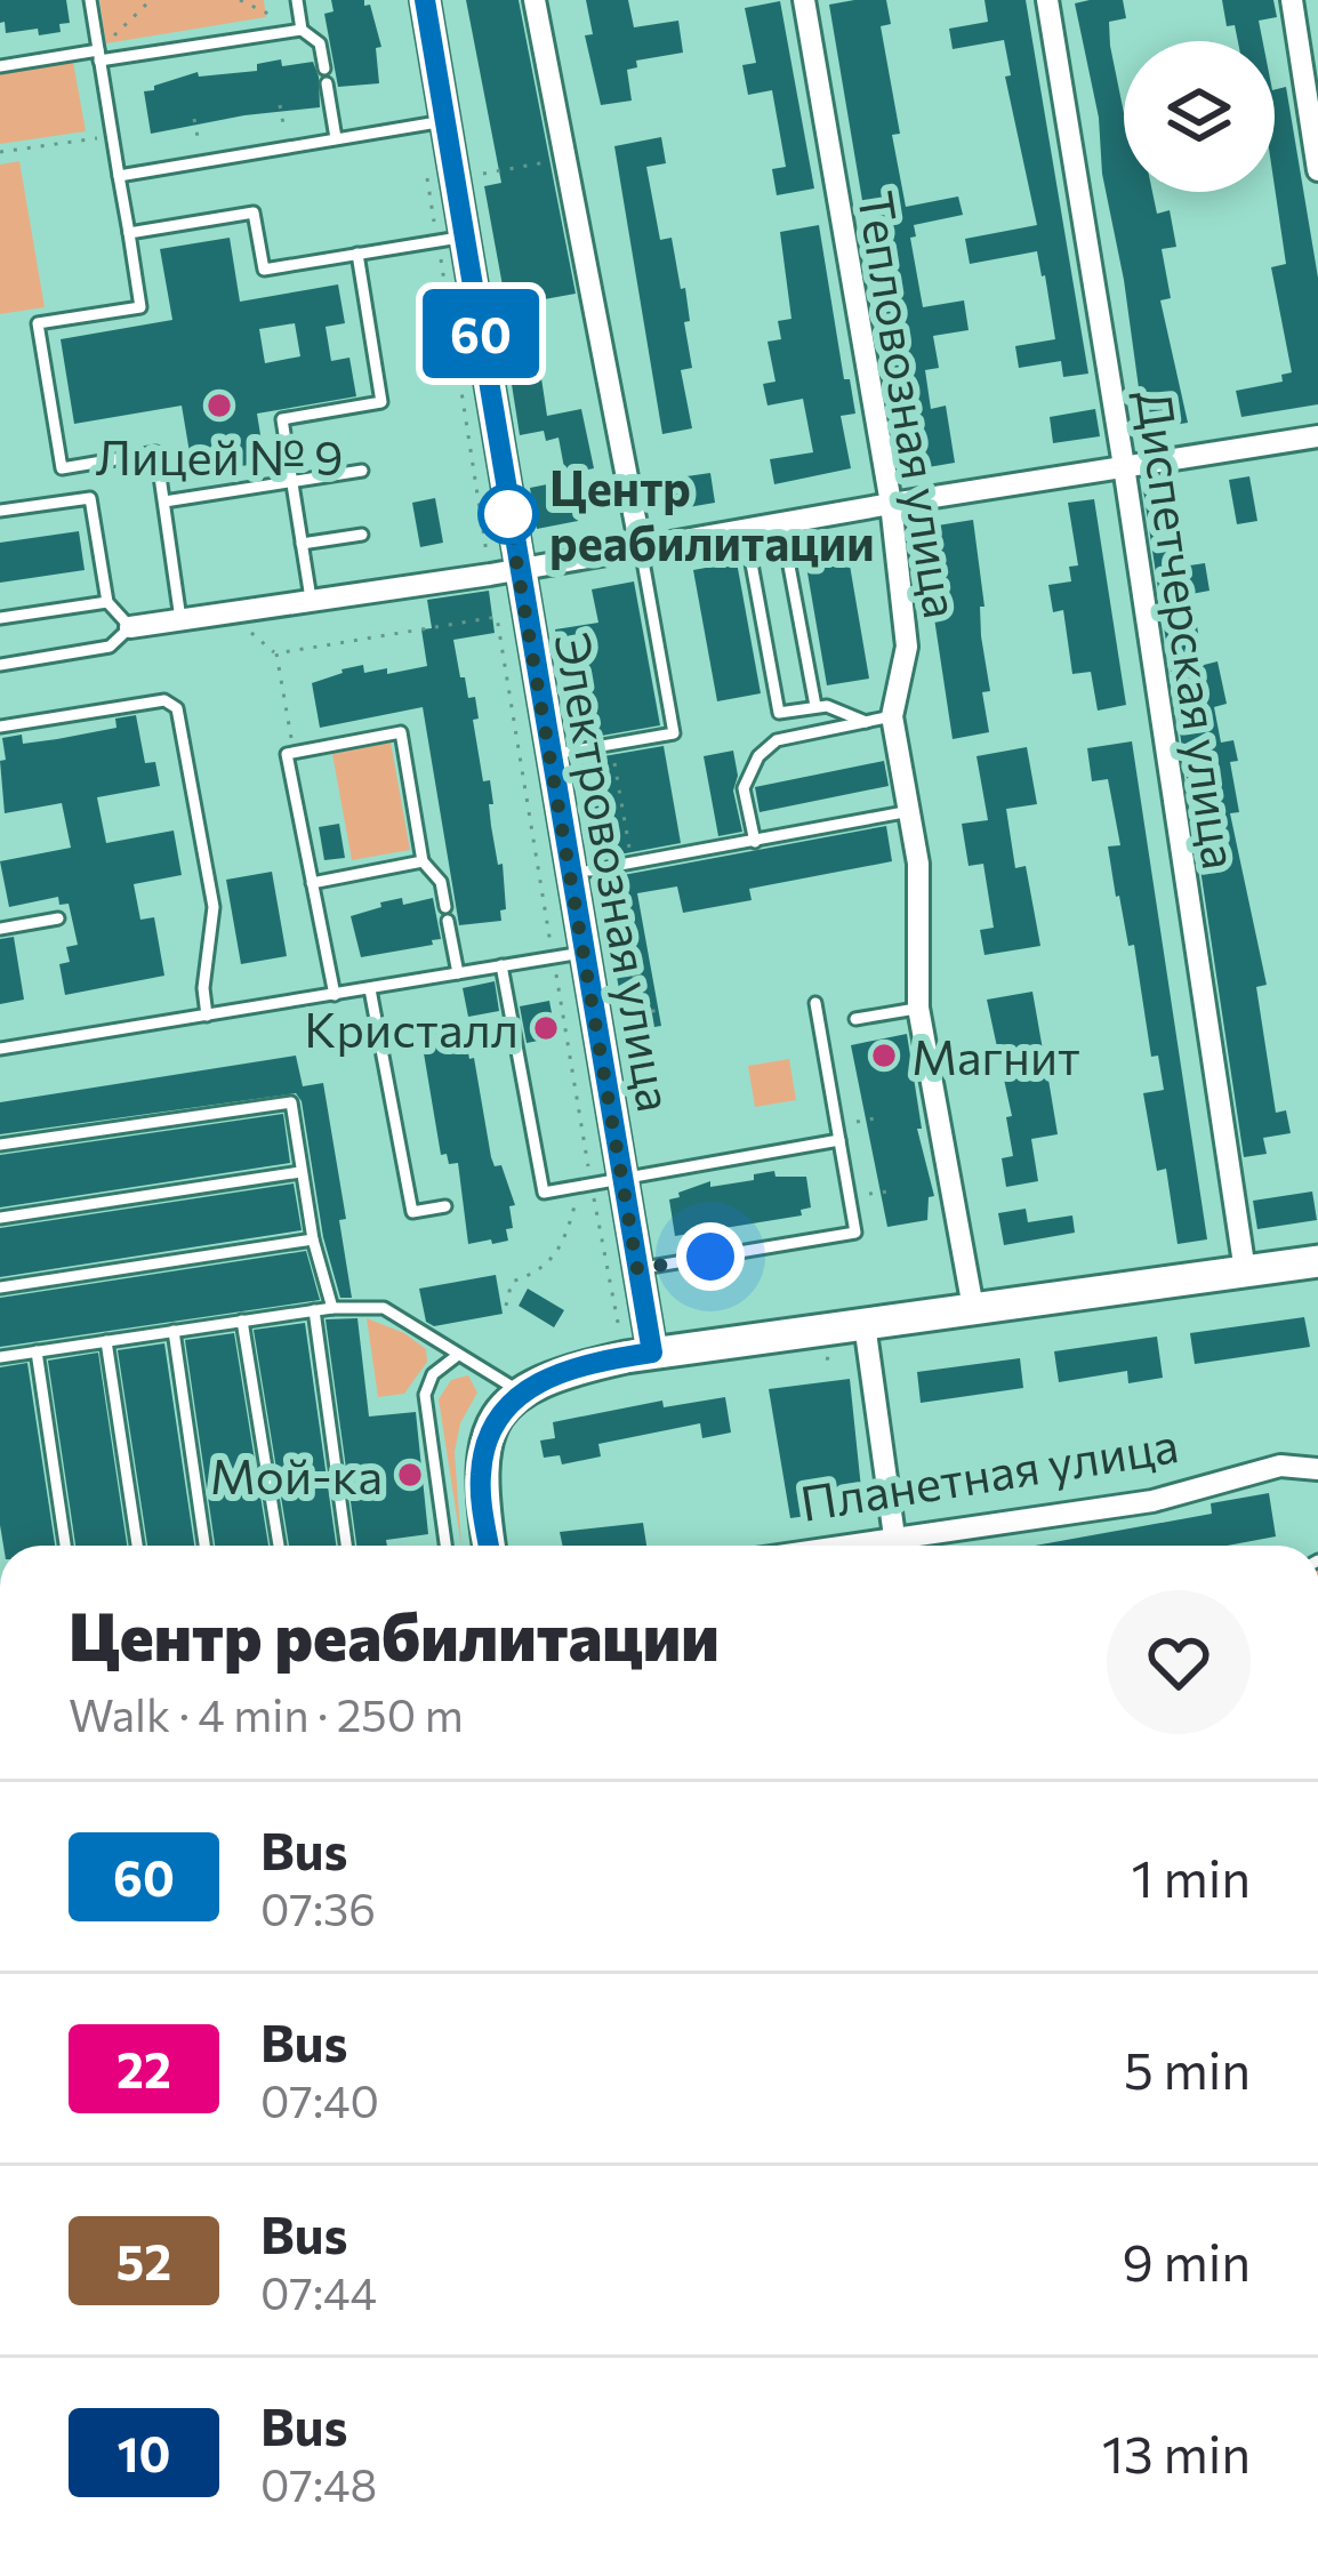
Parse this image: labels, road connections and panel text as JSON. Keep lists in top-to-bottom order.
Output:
{
  "streets": {
    "street": [
      "Тепловозная улица",
      "Диспетчерская улица",
      "Электровозная улица",
      "Планетная улица"
    ]
  },
  "places": [
    "Лицей № 9",
    "Центр реабилитации",
    "Кристалл",
    "Магнит",
    "Мой-ка"
  ],
  "lines": ["bus line 60"],
  "page": {
    "on_map": "60",
    "heading": ["Центр реабилитации", "Walk · 4 min · 250 m"],
    "list": [
      {
        "mark": "60",
        "name": "Bus",
        "note": "07:36",
        "value": "1 min"
      },
      {
        "mark": "22",
        "name": "Bus",
        "note": "07:40",
        "value": "5 min"
      },
      {
        "mark": "52",
        "name": "Bus",
        "note": "07:44",
        "value": "9 min"
      },
      {
        "mark": "10",
        "name": "Bus",
        "note": "07:48",
        "value": "13 min"
      }
    ]
  }
}
